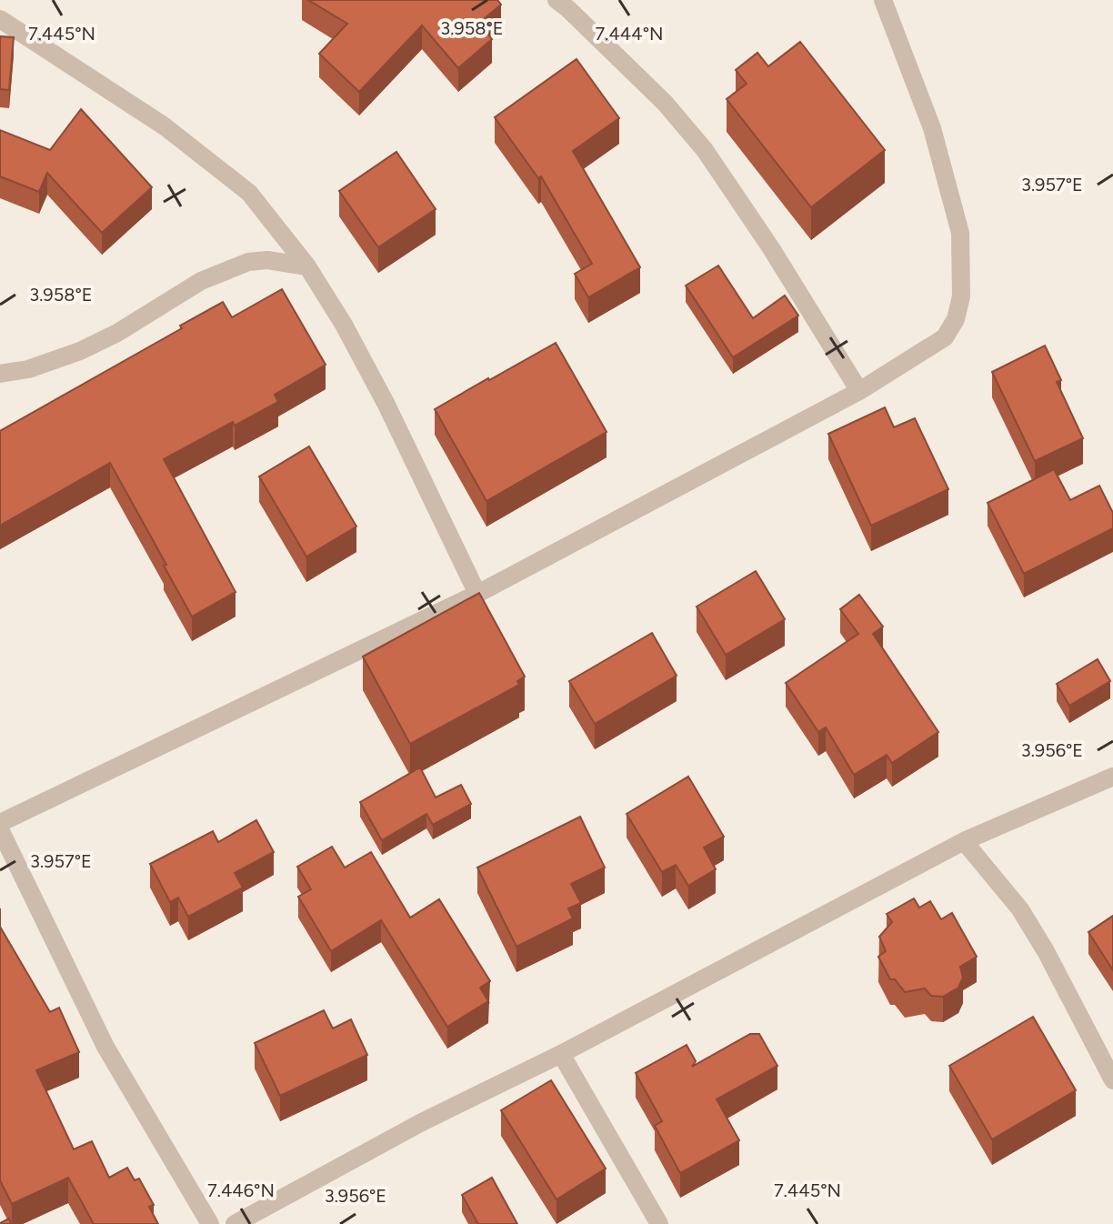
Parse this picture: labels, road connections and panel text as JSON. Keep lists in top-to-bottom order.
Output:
{
  "coordinates": [
    "3.958°E",
    "7.445°N",
    "7.444°N",
    "3.957°E",
    "3.956°E",
    "7.446°N"
  ]
}
